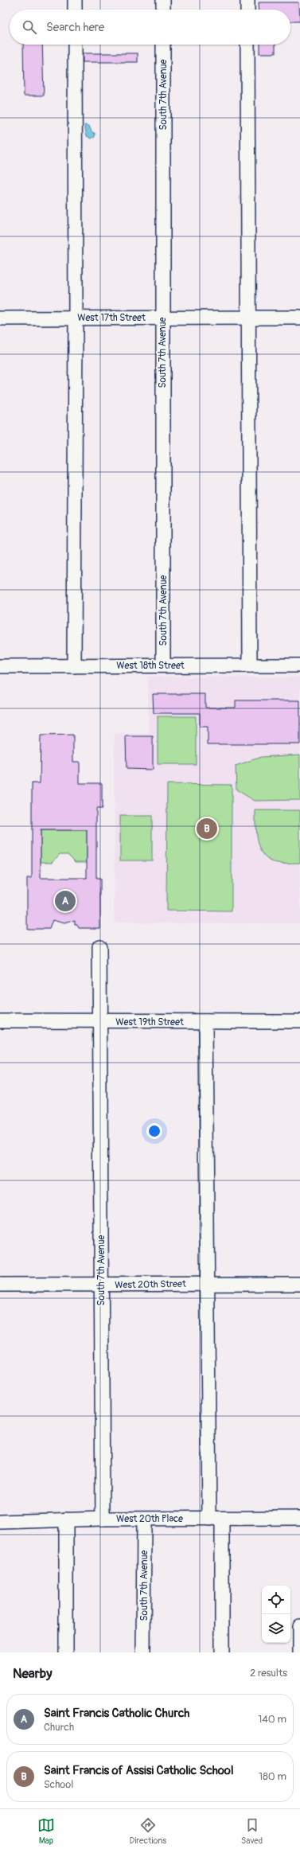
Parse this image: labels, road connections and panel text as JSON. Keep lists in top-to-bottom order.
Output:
{
  "streets": {
    "street": [
      "South 7th Avenue",
      "West 17th Street",
      "West 18th Street",
      "West 19th Street",
      "West 20th Street",
      "West 20th Place"
    ]
  },
  "crossings": [
    ["South 7th Avenue", "West 17th Street"],
    ["South 7th Avenue", "West 18th Street"],
    ["South 7th Avenue", "West 19th Street"],
    ["South 7th Avenue", "West 20th Street"],
    ["South 7th Avenue", "West 20th Place"]
  ],
  "page": {
    "search": "Search here",
    "pins": ["B", "A"],
    "heading": ["Nearby", "2 results"],
    "list": [
      {
        "mark": "A",
        "name": "Saint Francis Catholic Church",
        "note": "Church",
        "value": "140 m"
      },
      {
        "mark": "B",
        "name": "Saint Francis of Assisi Catholic School",
        "note": "School",
        "value": "180 m"
      }
    ],
    "nav": ["Map", "Directions", "Saved"]
  }
}
